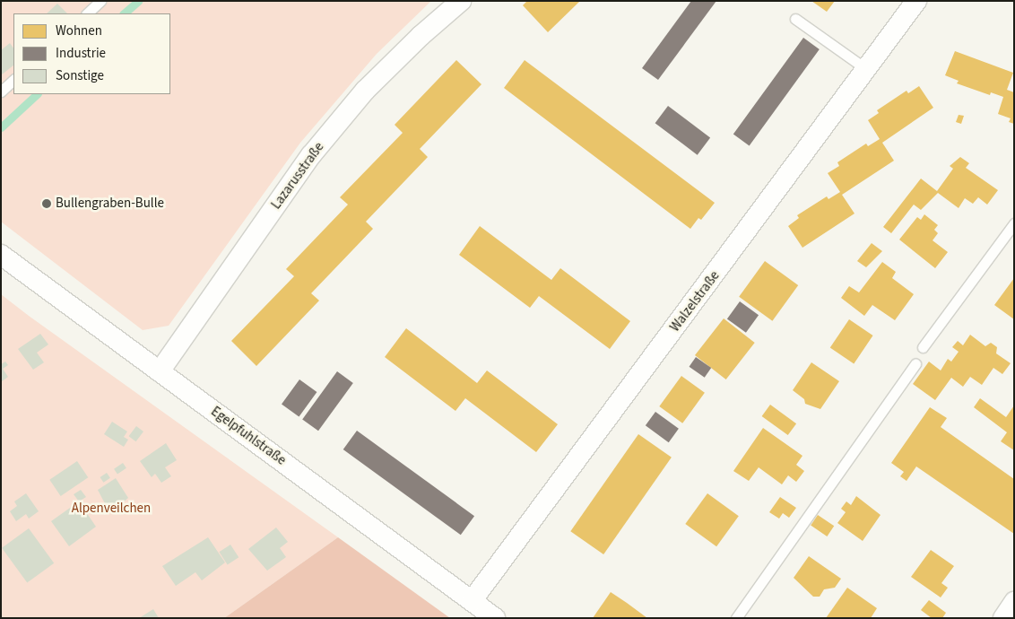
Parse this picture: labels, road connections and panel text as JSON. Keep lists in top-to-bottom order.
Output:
{
  "streets": {
    "street": ["Lazarusstraße", "Walzelstraße", "Egelpfuhlstraße"]
  },
  "crossings": [
    ["Lazarusstraße", "Egelpfuhlstraße"],
    ["Walzelstraße", "Egelpfuhlstraße"]
  ],
  "parks": ["Alpenveilchen"],
  "places": ["Bullengraben-Bulle"],
  "legend": ["Wohnen", "Industrie", "Sonstige"]
}
